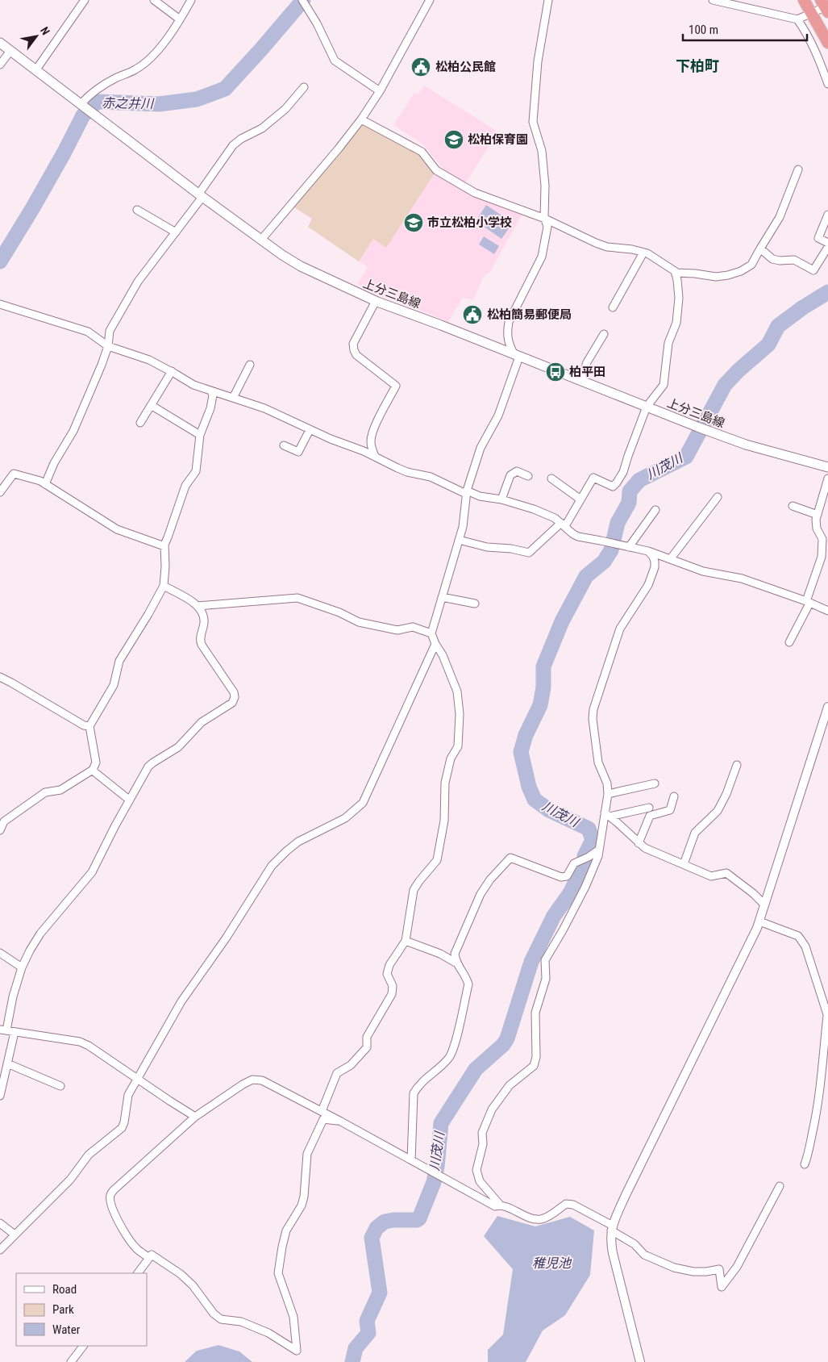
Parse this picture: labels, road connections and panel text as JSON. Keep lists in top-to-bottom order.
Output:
{
  "streets": {
    "main road": ["上分三島線"]
  },
  "districts": ["下柏町"],
  "water": ["赤之井川", "川茂川", "稚児池"],
  "places": {
    "public building": ["松柏公民館", "松柏簡易郵便局"],
    "school or university": ["松柏保育園", "市立松柏小学校"],
    "bus stop": ["柏平田"]
  },
  "legend": ["Road", "Park", "Water"],
  "scale_bar": "100 m",
  "north": "top right"
}
